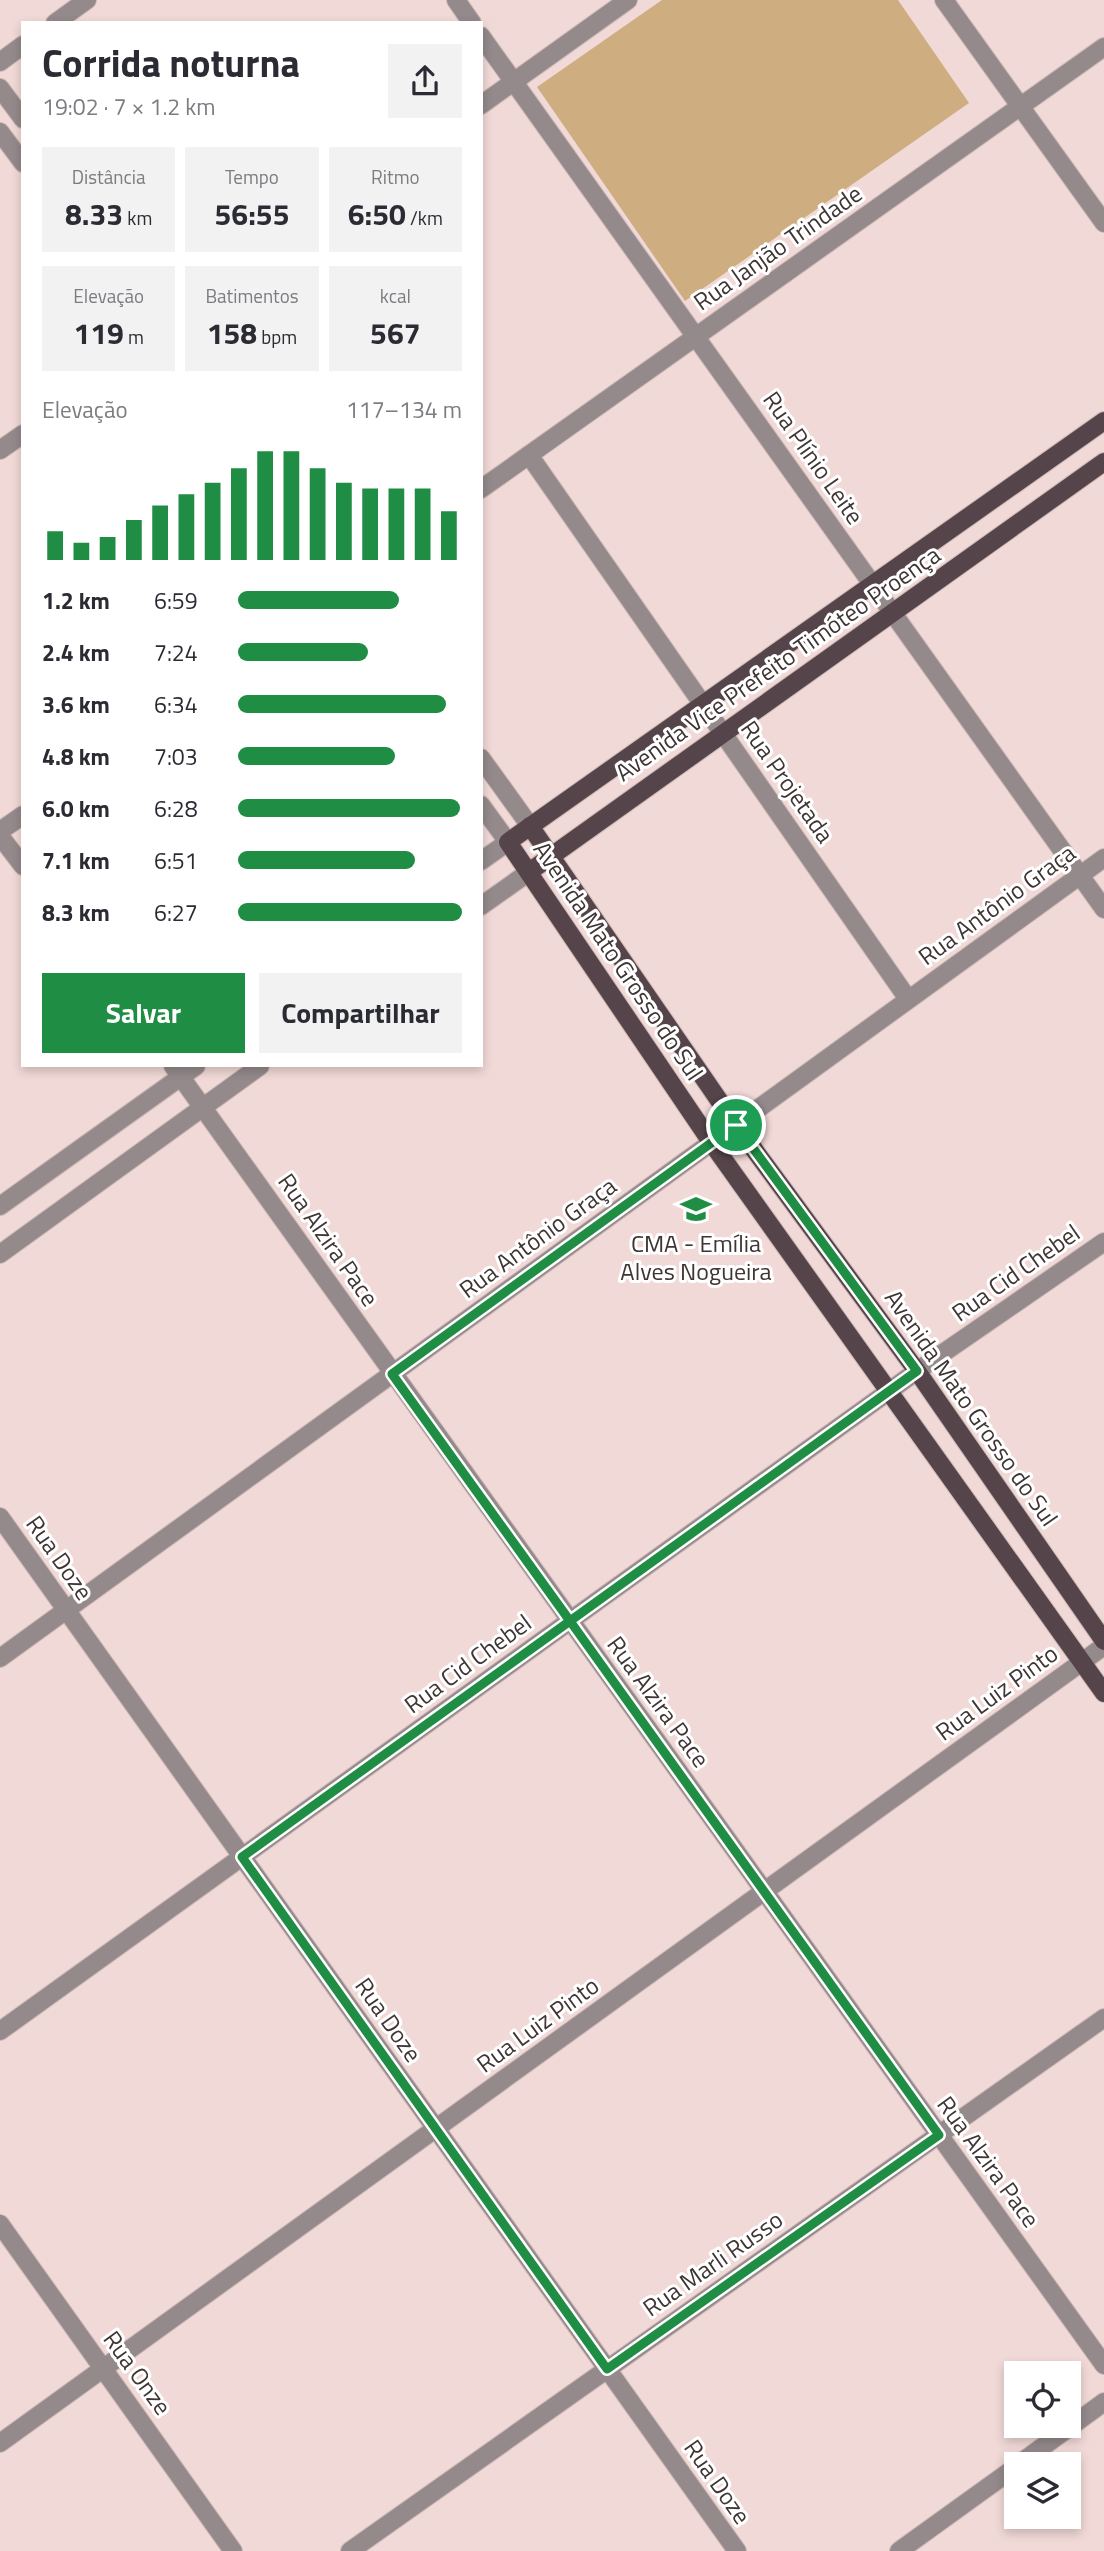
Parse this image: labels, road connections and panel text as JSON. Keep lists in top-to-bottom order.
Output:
{
  "streets": {
    "main road": ["Avenida Vice Prefeito Timóteo Proença", "Avenida Mato Grosso do Sul"],
    "street": [
      "Rua Janjão Trindade",
      "Rua Plínio Leite",
      "Rua Projetada",
      "Rua Antônio Graça",
      "Rua Alzira Pace",
      "Rua Cid Chebel",
      "Rua Doze",
      "Rua Luiz Pinto",
      "Rua Marli Russo",
      "Rua Onze"
    ]
  },
  "crossings": [
    ["Rua Janjão Trindade", "Rua Plínio Leite"],
    ["Rua Janjão Trindade", "Rua Projetada"],
    ["Rua Plínio Leite", "Avenida Vice Prefeito Timóteo Proença"],
    ["Rua Plínio Leite", "Rua Antônio Graça"],
    ["Avenida Vice Prefeito Timóteo Proença", "Rua Projetada"],
    ["Avenida Vice Prefeito Timóteo Proença", "Avenida Mato Grosso do Sul"],
    ["Rua Projetada", "Rua Antônio Graça"],
    ["Rua Antônio Graça", "Avenida Mato Grosso do Sul"],
    ["Rua Antônio Graça", "Rua Alzira Pace"],
    ["Rua Antônio Graça", "Rua Doze"],
    ["Avenida Mato Grosso do Sul", "Rua Cid Chebel"],
    ["Avenida Mato Grosso do Sul", "Rua Luiz Pinto"],
    ["Rua Alzira Pace", "Rua Cid Chebel"],
    ["Rua Alzira Pace", "Rua Luiz Pinto"],
    ["Rua Alzira Pace", "Rua Marli Russo"],
    ["Rua Cid Chebel", "Rua Doze"],
    ["Rua Doze", "Rua Luiz Pinto"],
    ["Rua Doze", "Rua Marli Russo"],
    ["Rua Luiz Pinto", "Rua Onze"]
  ],
  "places": {
    "school or university": ["CMA - Emília Alves Nogueira"]
  },
  "page": {
    "heading": ["Corrida noturna", "19:02 · 7 × 1.2 km"],
    "stats": [
      ["Distância", "8.33 km"],
      ["Tempo", "56:55"],
      ["Ritmo", "6:50 /km"],
      ["Elevação", "119 m"],
      ["Batimentos", "158 bpm"],
      ["kcal", "567"]
    ],
    "chart": ["Elevação", "117–134 m"],
    "list": [
      {
        "name": "1.2 km",
        "note": "6:59"
      },
      {
        "name": "2.4 km",
        "note": "7:24"
      },
      {
        "name": "3.6 km",
        "note": "6:34"
      },
      {
        "name": "4.8 km",
        "note": "7:03"
      },
      {
        "name": "6.0 km",
        "note": "6:28"
      },
      {
        "name": "7.1 km",
        "note": "6:51"
      },
      {
        "name": "8.3 km",
        "note": "6:27"
      }
    ],
    "buttons": ["Salvar", "Compartilhar"]
  }
}
